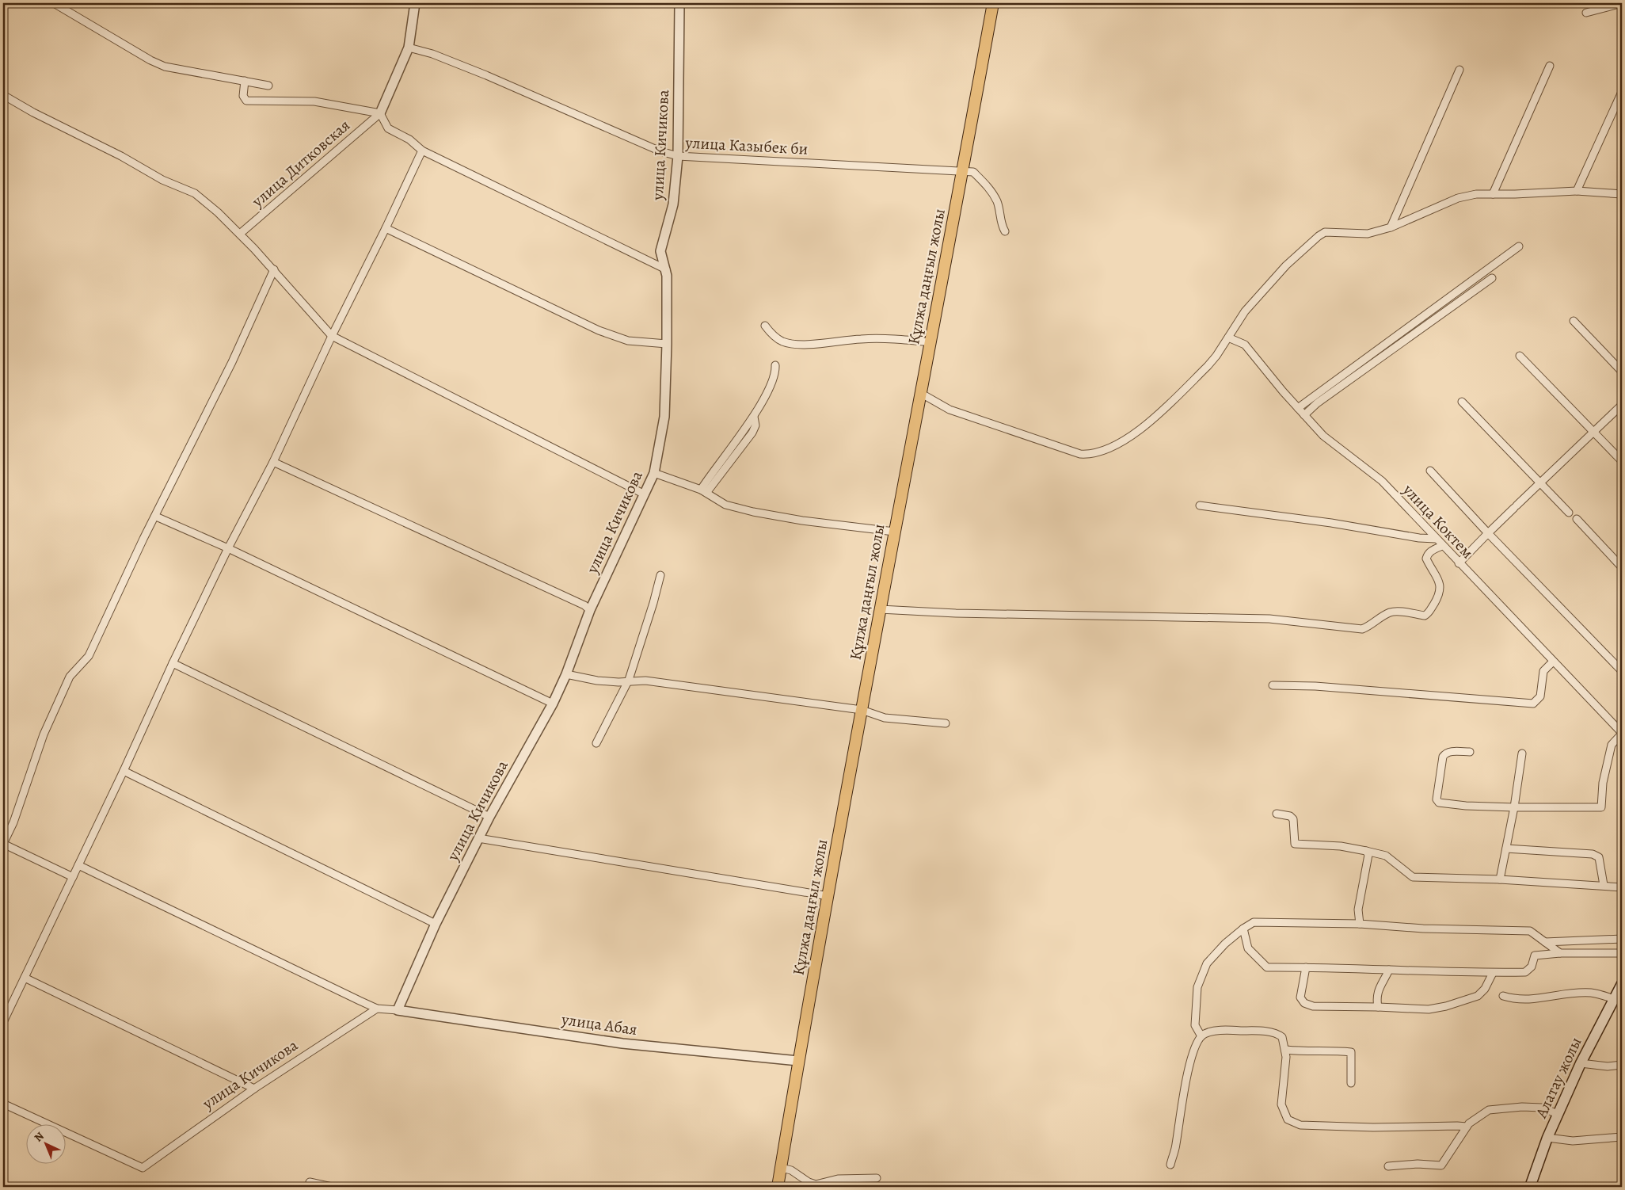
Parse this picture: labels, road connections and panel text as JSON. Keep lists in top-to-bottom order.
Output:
{
  "streets": {
    "main road": ["Құлжа даңғыл жолы", "Алатау жолы"],
    "street": [
      "улица Кичикова",
      "улица Казыбек би",
      "улица Дитковская",
      "улица Коктем",
      "улица Абая"
    ]
  },
  "crossings": [
    ["улица Кичикова", "улица Казыбек би"],
    ["улица Кичикова", "улица Абая"],
    ["улица Казыбек би", "Құлжа даңғыл жолы"],
    ["Құлжа даңғыл жолы", "улица Абая"]
  ],
  "north": "top left"
}
